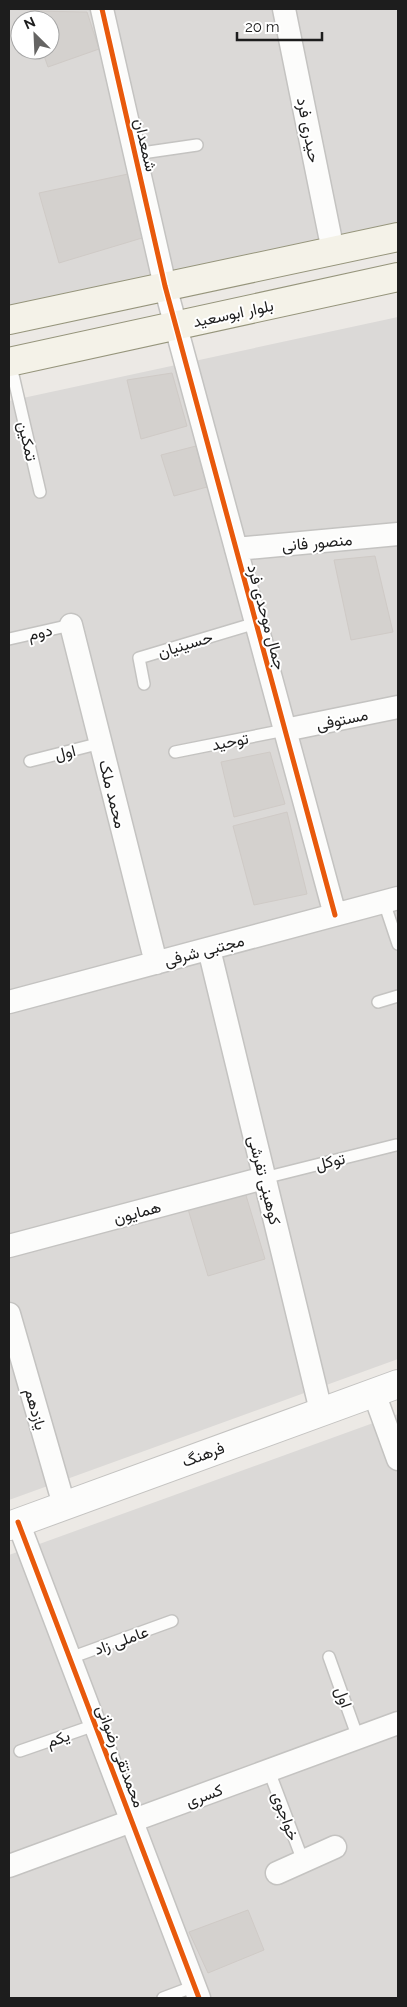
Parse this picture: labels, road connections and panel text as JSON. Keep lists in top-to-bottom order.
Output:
{
  "streets": {
    "main road": ["بلوار ابوسعید"],
    "street": [
      "حیدری فرد",
      "شمعدان",
      "منصور فانی",
      "جمال موحدی فرد",
      "مستوفی",
      "محمد ملک",
      "مجتبی شرفی",
      "کوهینی تفرشی",
      "همایون",
      "یازدهم",
      "فرهنگ",
      "محمدتقی رضوانی",
      "کسری",
      "خواجوی"
    ],
    "lane": [
      "تمکین",
      "دوم",
      "حسینیان",
      "توحید",
      "اول",
      "توکل",
      "عاملی زاد",
      "یکم"
    ]
  },
  "crossings": [
    ["شمعدان", "بلوار ابوسعید"],
    ["شمعدان", "جمال موحدی فرد"],
    ["بلوار ابوسعید", "تمکین"],
    ["بلوار ابوسعید", "جمال موحدی فرد"],
    ["منصور فانی", "جمال موحدی فرد"],
    ["جمال موحدی فرد", "حسینیان"],
    ["جمال موحدی فرد", "مستوفی"],
    ["جمال موحدی فرد", "توحید"],
    ["جمال موحدی فرد", "مجتبی شرفی"],
    ["دوم", "محمد ملک"],
    ["مستوفی", "توحید"],
    ["اول", "محمد ملک"],
    ["اول", "کسری"],
    ["محمد ملک", "مجتبی شرفی"],
    ["مجتبی شرفی", "کوهینی تفرشی"],
    ["توکل", "کوهینی تفرشی"],
    ["توکل", "همایون"],
    ["کوهینی تفرشی", "همایون"],
    ["کوهینی تفرشی", "فرهنگ"],
    ["یازدهم", "فرهنگ"],
    ["فرهنگ", "محمدتقی رضوانی"],
    ["عاملی زاد", "محمدتقی رضوانی"],
    ["یکم", "محمدتقی رضوانی"],
    ["محمدتقی رضوانی", "کسری"],
    ["کسری", "خواجوی"]
  ],
  "scale_bar": "20 m",
  "north": "top left"
}
